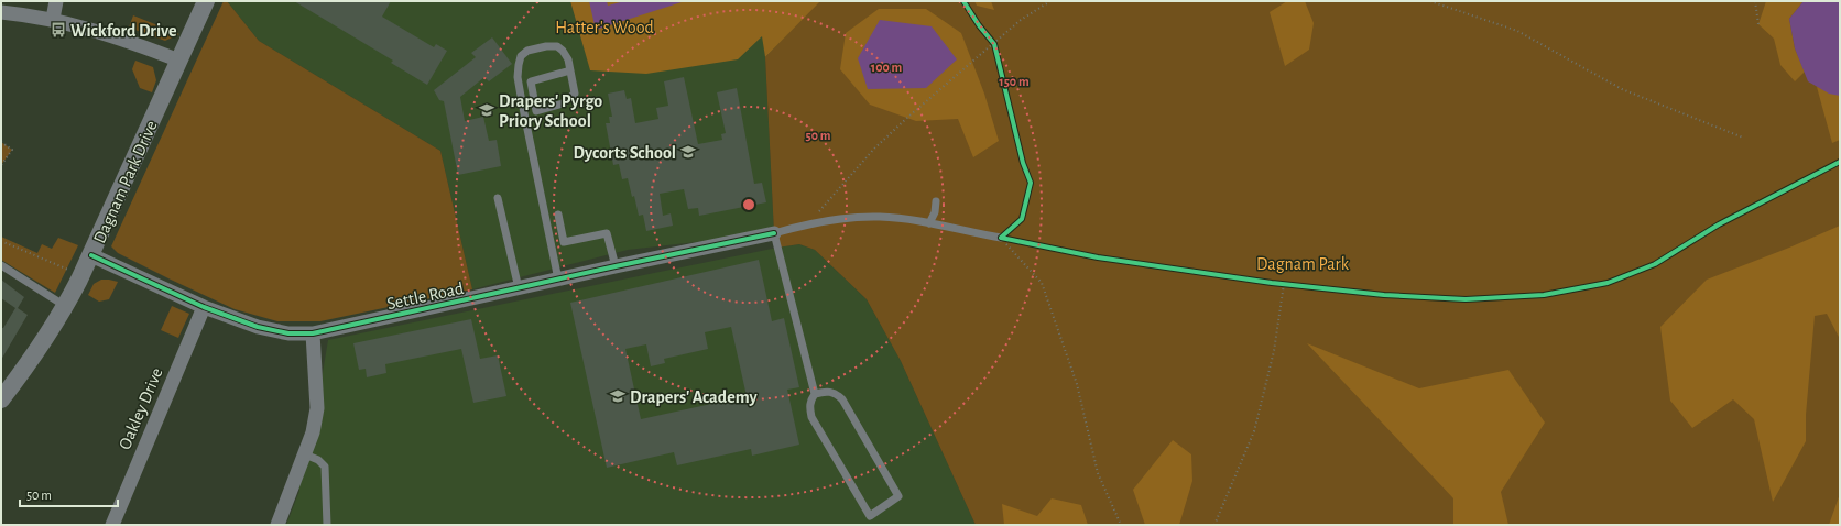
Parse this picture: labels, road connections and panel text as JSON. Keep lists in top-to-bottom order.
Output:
{
  "streets": {
    "street": ["Dagnam Park Drive", "Settle Road", "Oakley Drive"]
  },
  "crossings": [
    ["Dagnam Park Drive", "Settle Road"],
    ["Settle Road", "Oakley Drive"]
  ],
  "parks": ["Hatter's Wood", "Dagnam Park"],
  "places": {
    "bus stop": ["Wickford Drive"],
    "school or university": ["Drapers' Pyrgo Priory School", "Dycorts School", "Drapers' Academy"]
  },
  "scale_bar": "50 m",
  "rings": ["100 m", "150 m", "50 m"]
}
